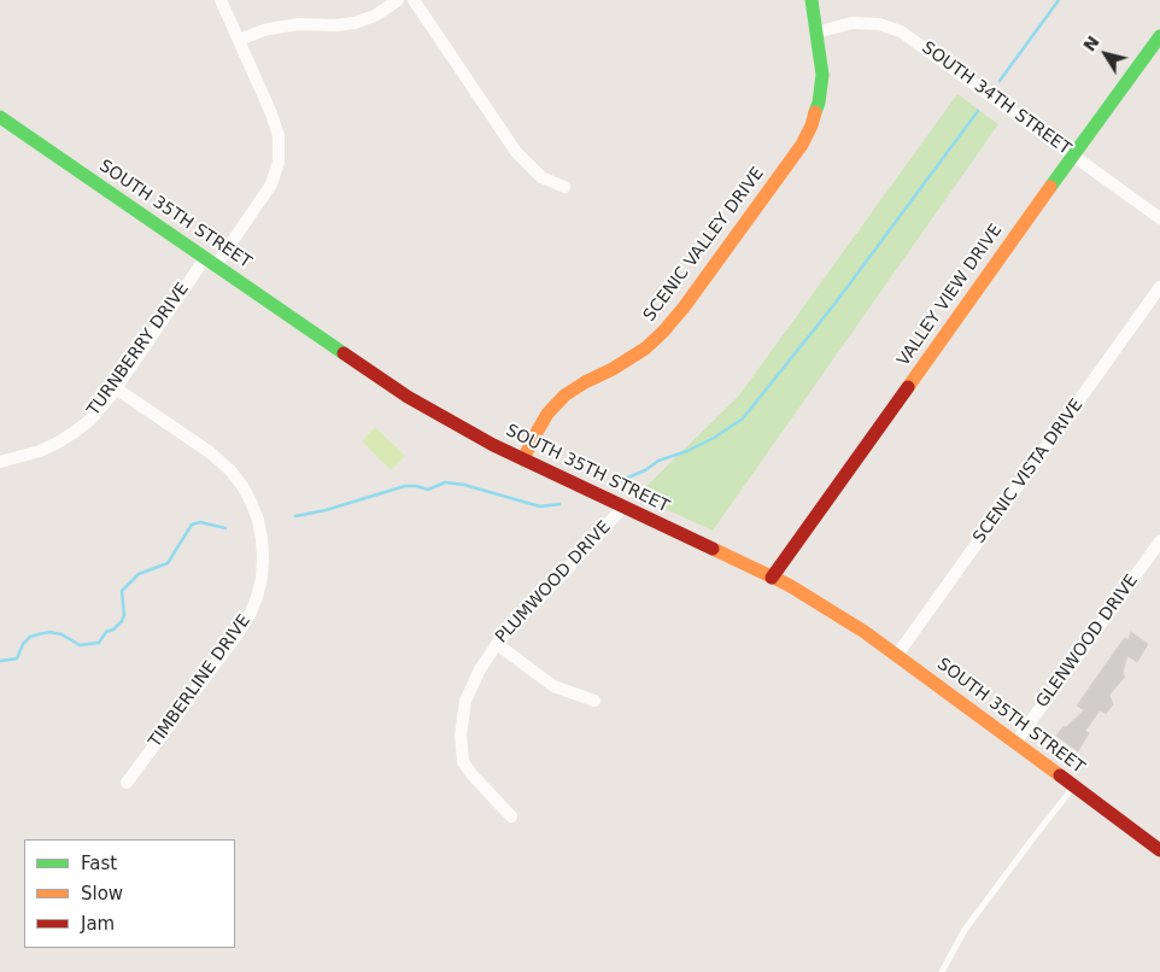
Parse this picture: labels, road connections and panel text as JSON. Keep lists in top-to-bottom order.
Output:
{
  "streets": {
    "street": [
      "SOUTH 34TH STREET",
      "SOUTH 35TH STREET",
      "SCENIC VALLEY DRIVE",
      "VALLEY VIEW DRIVE",
      "TURNBERRY DRIVE",
      "SCENIC VISTA DRIVE",
      "PLUMWOOD DRIVE",
      "GLENWOOD DRIVE",
      "TIMBERLINE DRIVE"
    ]
  },
  "crossings": [
    ["SOUTH 34TH STREET", "SCENIC VALLEY DRIVE"],
    ["SOUTH 34TH STREET", "VALLEY VIEW DRIVE"],
    ["SOUTH 35TH STREET", "SCENIC VALLEY DRIVE"],
    ["SOUTH 35TH STREET", "VALLEY VIEW DRIVE"],
    ["SOUTH 35TH STREET", "TURNBERRY DRIVE"],
    ["SOUTH 35TH STREET", "SCENIC VISTA DRIVE"],
    ["SOUTH 35TH STREET", "PLUMWOOD DRIVE"],
    ["SOUTH 35TH STREET", "GLENWOOD DRIVE"],
    ["TURNBERRY DRIVE", "TIMBERLINE DRIVE"]
  ],
  "legend": ["Fast", "Slow", "Jam"],
  "north": "top left"
}
